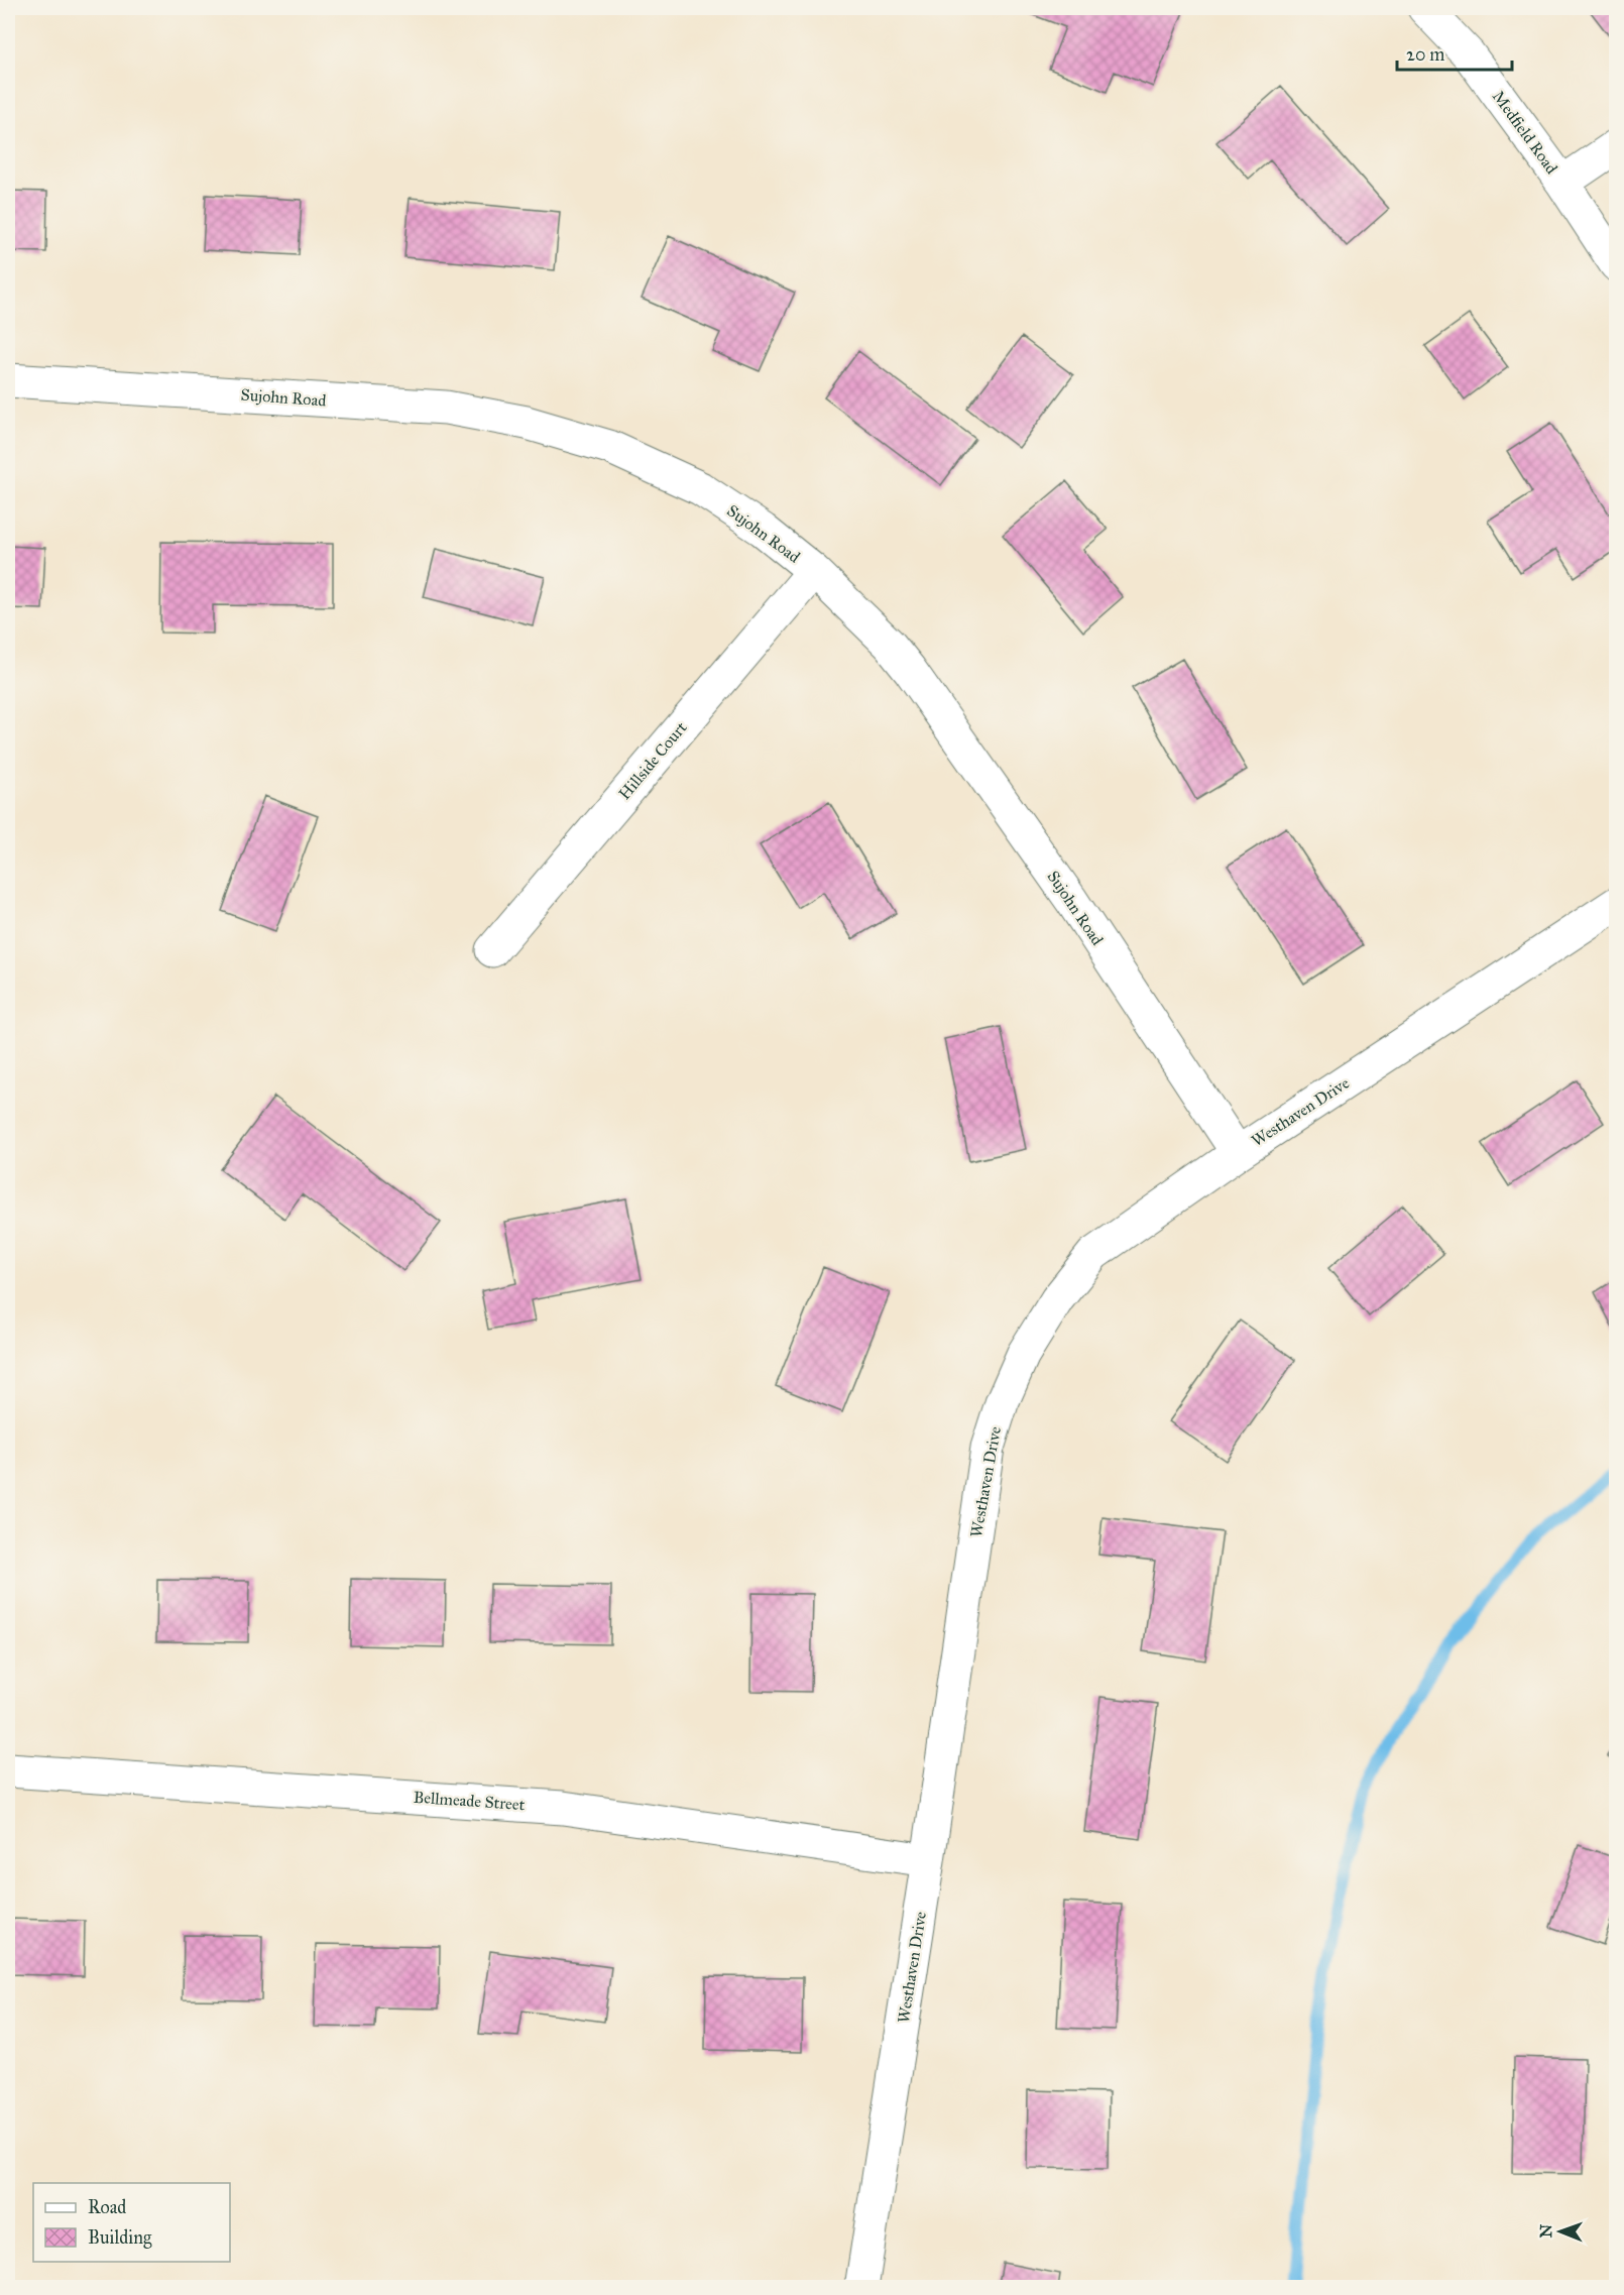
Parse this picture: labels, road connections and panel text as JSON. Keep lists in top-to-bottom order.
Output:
{
  "streets": {
    "street": [
      "Medfield Road",
      "Sujohn Road",
      "Hillside Court",
      "Westhaven Drive",
      "Bellmeade Street"
    ]
  },
  "crossings": [
    ["Sujohn Road", "Hillside Court"],
    ["Sujohn Road", "Westhaven Drive"],
    ["Westhaven Drive", "Bellmeade Street"]
  ],
  "legend": ["Road", "Building"],
  "scale_bar": "20 m",
  "north": "left"
}
